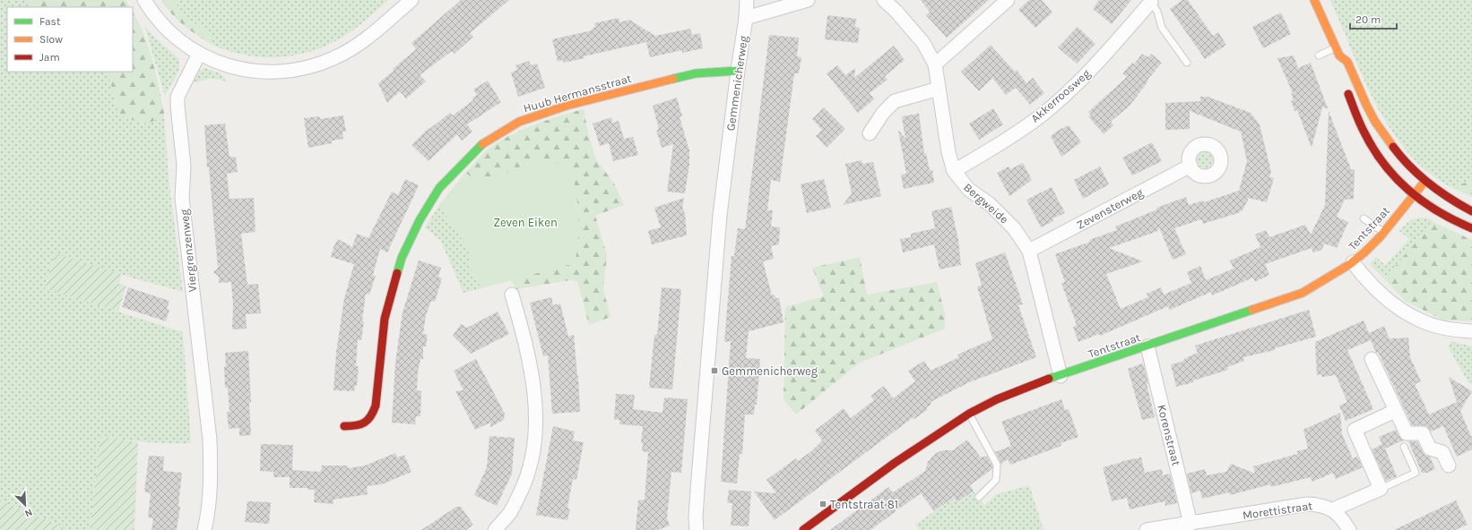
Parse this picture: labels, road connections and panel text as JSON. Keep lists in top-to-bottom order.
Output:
{
  "streets": {
    "street": [
      "Gemmenicherweg",
      "Huub Hermansstraat",
      "Akkerroosweg",
      "Bergweide",
      "Zevensterweg",
      "Tentstraat",
      "Viergrenzenweg",
      "Korenstraat",
      "Morettistraat"
    ]
  },
  "crossings": [
    ["Gemmenicherweg", "Huub Hermansstraat"],
    ["Akkerroosweg", "Bergweide"],
    ["Bergweide", "Zevensterweg"],
    ["Bergweide", "Tentstraat"],
    ["Tentstraat", "Korenstraat"],
    ["Korenstraat", "Morettistraat"]
  ],
  "parks": ["Zeven Eiken"],
  "places": {
    "transit": ["Gemmenicherweg", "Tentstraat 81"]
  },
  "legend": ["Fast", "Slow", "Jam"],
  "scale_bar": "20 m",
  "north": "bottom right"
}
